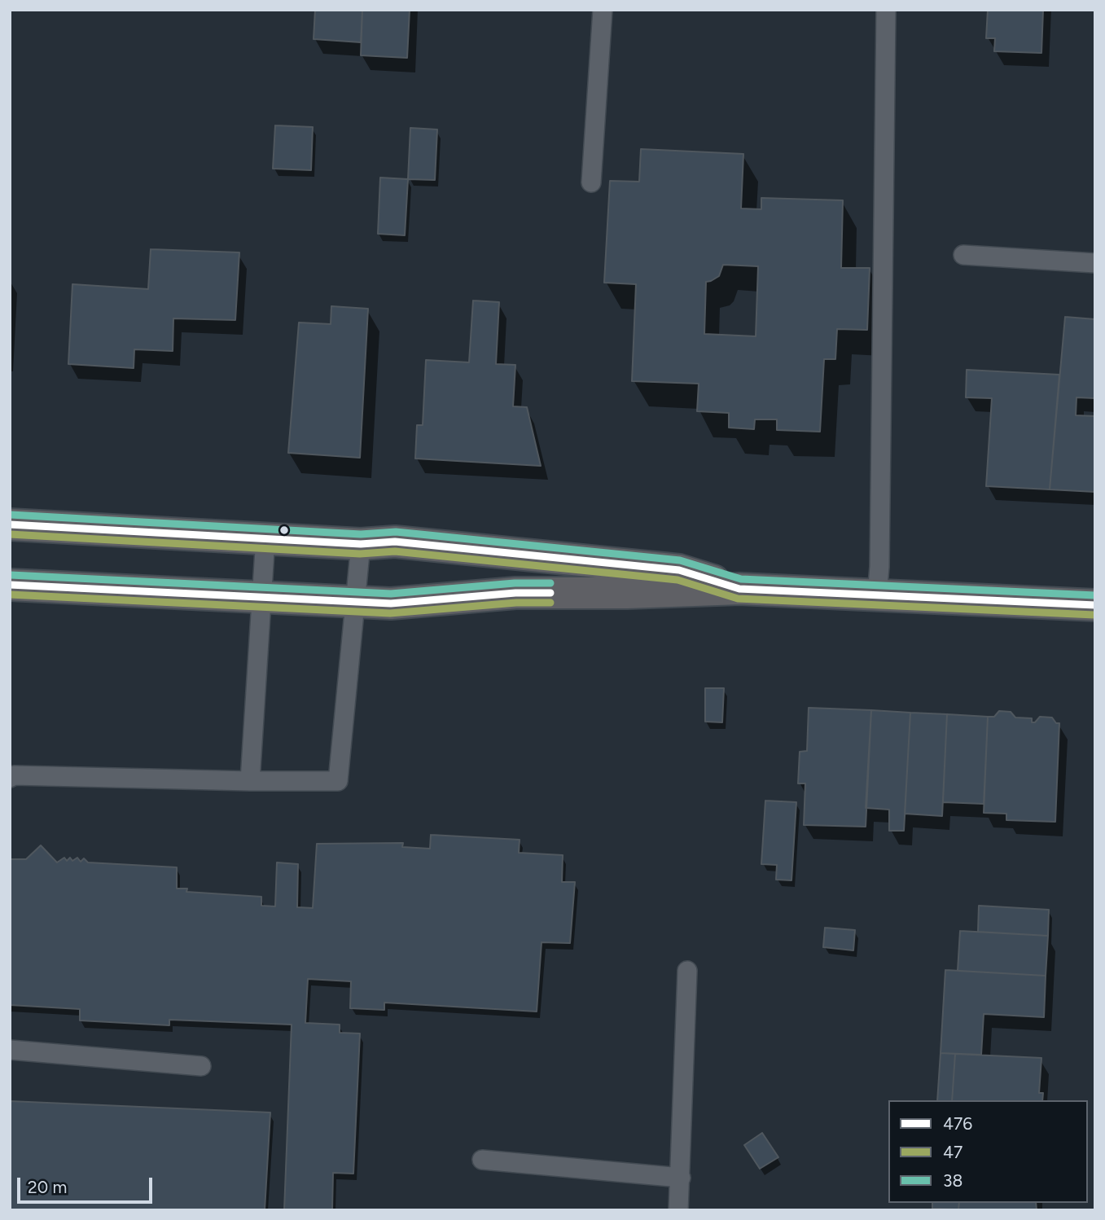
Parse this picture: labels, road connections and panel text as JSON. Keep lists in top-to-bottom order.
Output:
{
  "lines": ["transit line 38", "transit line 476", "transit line 47"],
  "legend": ["476", "47", "38"],
  "scale_bar": "20 m"
}
